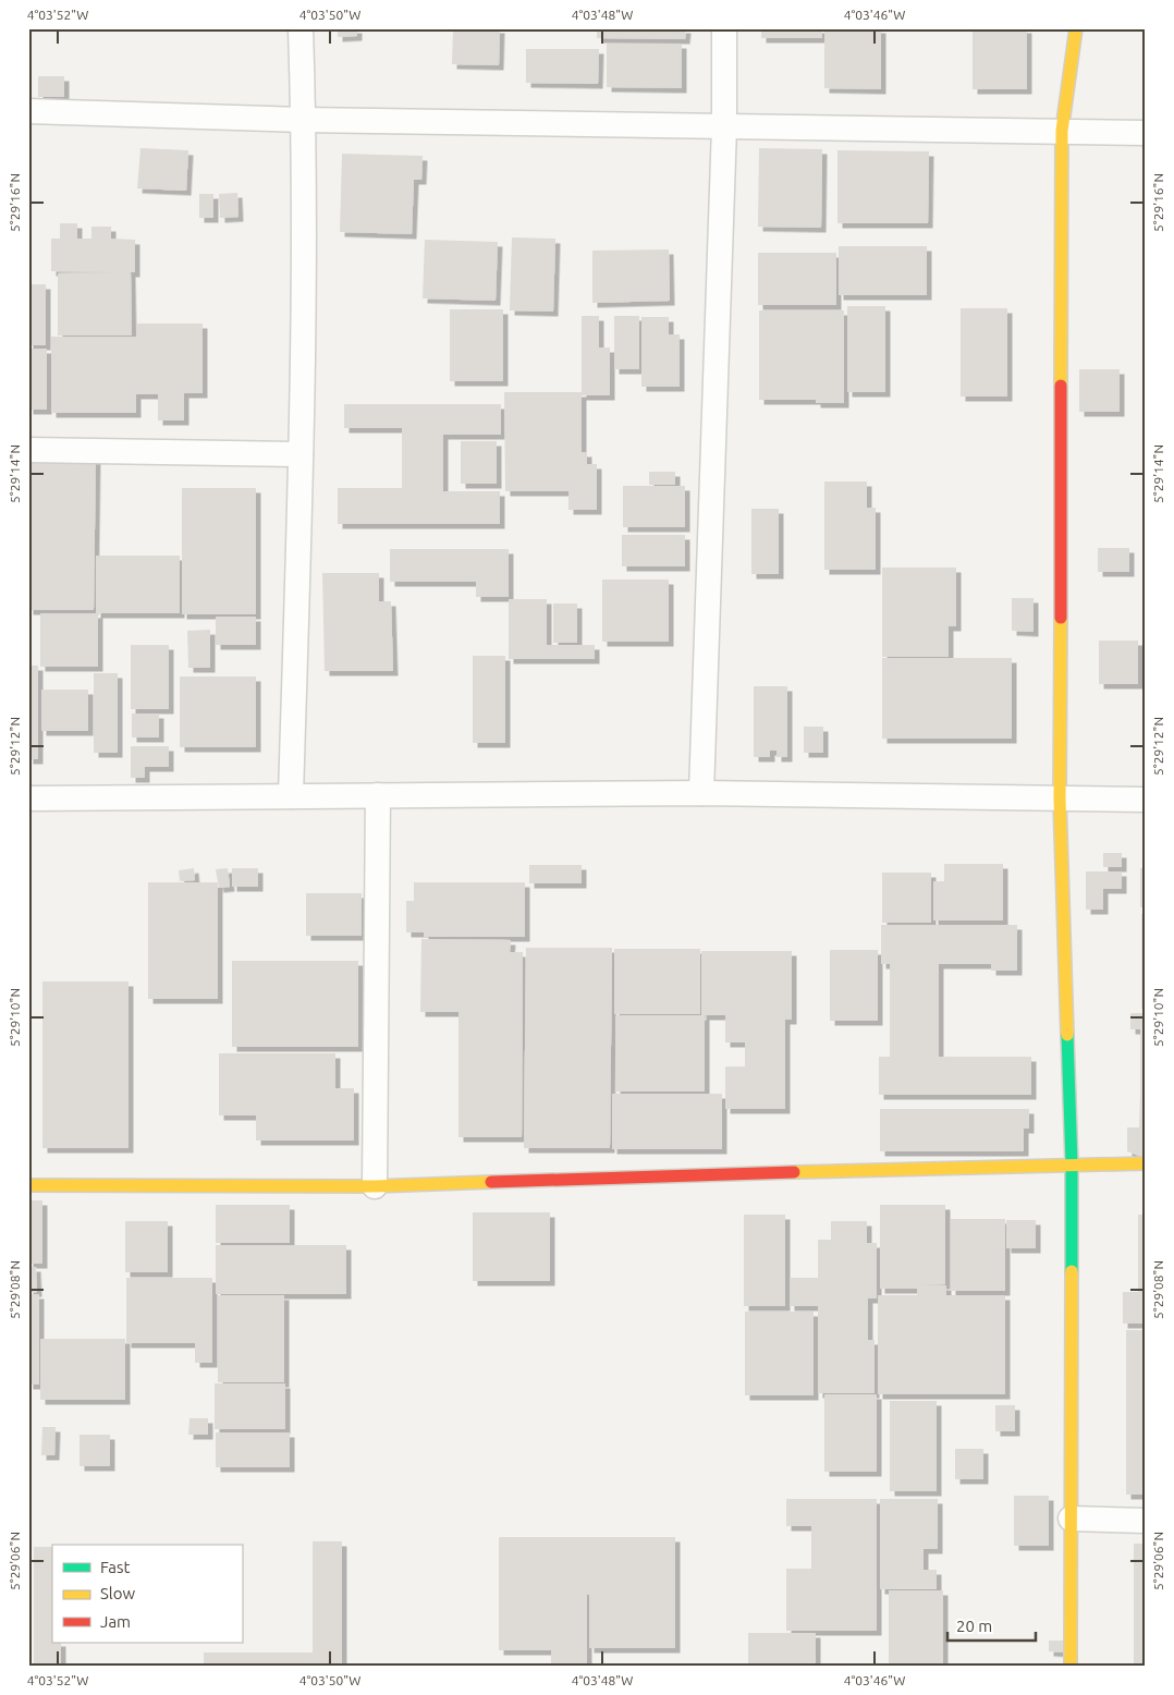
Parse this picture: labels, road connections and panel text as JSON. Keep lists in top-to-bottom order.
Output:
{
  "legend": ["Fast", "Slow", "Jam"],
  "scale_bar": "20 m",
  "coordinates": [
    "4°03'52\"W",
    "4°03'50\"W",
    "4°03'48\"W",
    "4°03'46\"W",
    "5°29'16\"N",
    "5°29'14\"N",
    "5°29'12\"N",
    "5°29'10\"N",
    "5°29'08\"N",
    "5°29'06\"N"
  ]
}
